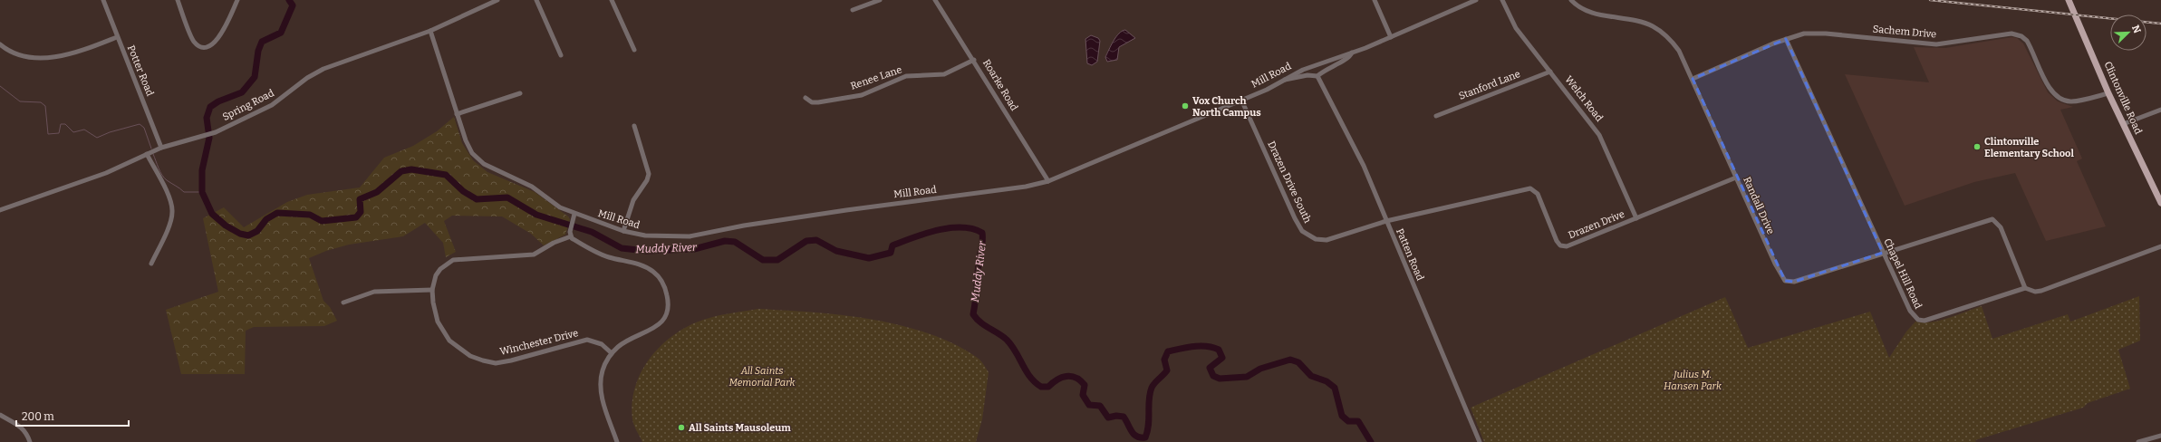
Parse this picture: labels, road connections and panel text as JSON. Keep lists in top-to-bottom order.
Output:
{
  "streets": {
    "main road": ["Clintonville Road"],
    "street": [
      "Sachem Drive",
      "Potter Road",
      "Mill Road",
      "Renee Lane",
      "Roarke Road",
      "Stanford Lane",
      "Welch Road",
      "Spring Road",
      "Drazen Drive South",
      "Randall Drive",
      "Drazen Drive",
      "Patten Road",
      "Chapel Hill Road",
      "Winchester Drive"
    ]
  },
  "crossings": [
    ["Sachem Drive", "Clintonville Road"],
    ["Sachem Drive", "Randall Drive"],
    ["Sachem Drive", "Chapel Hill Road"],
    ["Potter Road", "Spring Road"],
    ["Mill Road", "Roarke Road"],
    ["Mill Road", "Spring Road"],
    ["Mill Road", "Drazen Drive South"],
    ["Renee Lane", "Roarke Road"],
    ["Stanford Lane", "Welch Road"],
    ["Welch Road", "Drazen Drive"],
    ["Drazen Drive South", "Drazen Drive"],
    ["Drazen Drive South", "Patten Road"],
    ["Randall Drive", "Drazen Drive"],
    ["Randall Drive", "Chapel Hill Road"],
    ["Drazen Drive", "Patten Road"]
  ],
  "water": ["Muddy River"],
  "parks": ["All Saints Memorial Park", "Julius M. Hansen Park"],
  "places": ["Vox Church North Campus", "Clintonville Elementary School", "All Saints Mausoleum"],
  "scale_bar": "200 m",
  "north": "top right"
}
